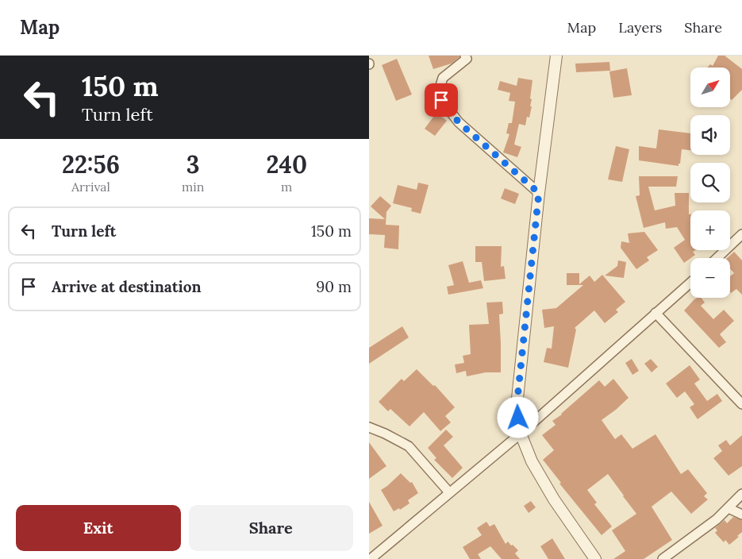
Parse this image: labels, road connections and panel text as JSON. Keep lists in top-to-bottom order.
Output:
{
  "north": "top right",
  "page": {
    "header": "Map",
    "nav": ["Map", "Layers", "Share"],
    "turn": ["150 m", "Turn left"],
    "map_buttons": ["+", "−"],
    "eta": [
      "22:56",
      "Arrival",
      "3",
      "min",
      "240",
      "m"
    ],
    "list": [
      {
        "name": "Turn left",
        "value": "150 m"
      },
      {
        "name": "Arrive at destination",
        "value": "90 m"
      }
    ],
    "buttons": ["Exit", "Share"]
  }
}
